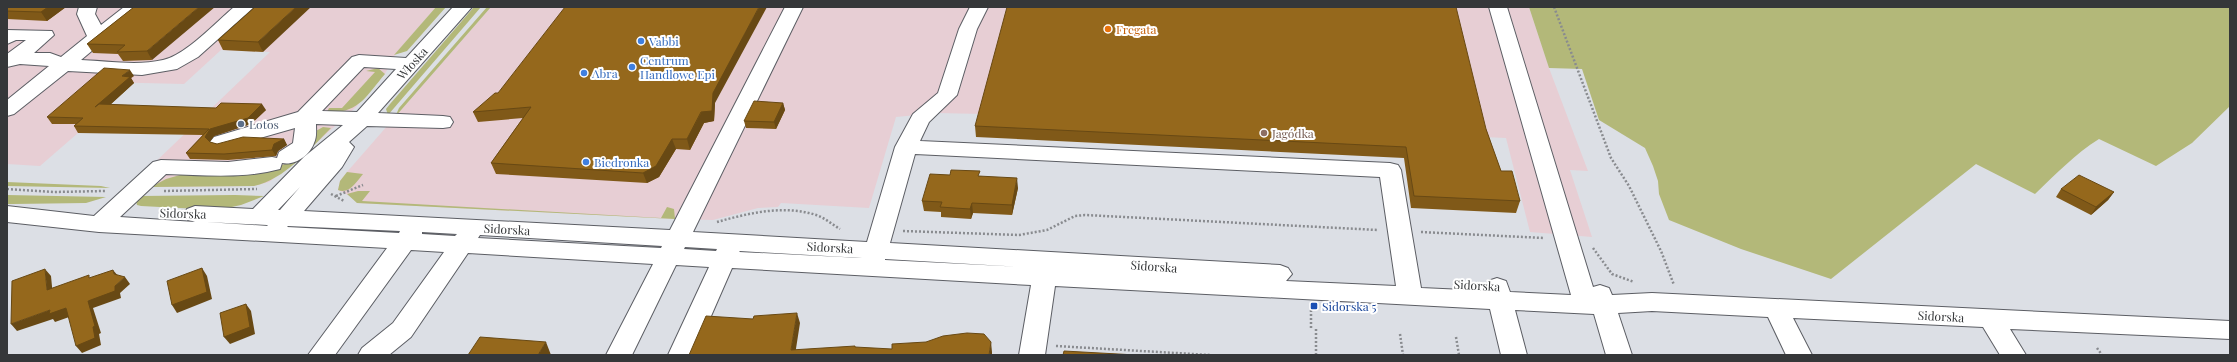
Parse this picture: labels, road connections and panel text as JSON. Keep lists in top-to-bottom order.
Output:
{
  "streets": {
    "street": ["Włoska", "Sidorska"]
  },
  "crossings": [
    ["Włoska", "Sidorska"]
  ],
  "places": {
    "other": [
      "Fregata",
      "Vabbi",
      "Centrum Handlowe Epi",
      "Abra",
      "Lotos",
      "Jagódka",
      "Biedronka"
    ],
    "transit": ["Sidorska 5"]
  }
}
